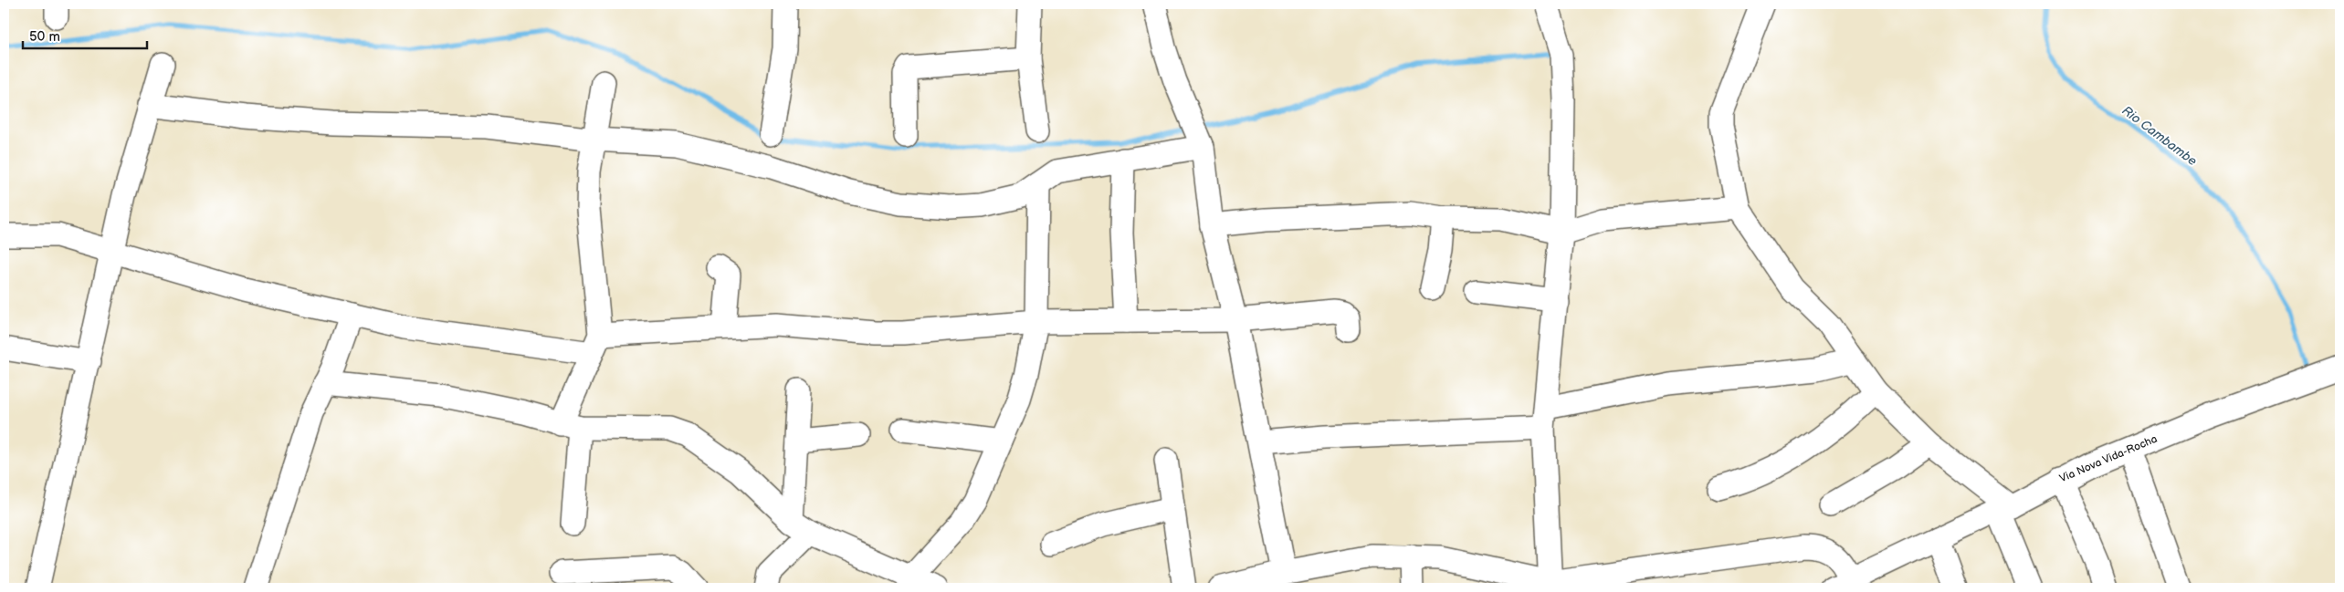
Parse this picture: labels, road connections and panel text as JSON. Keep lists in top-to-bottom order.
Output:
{
  "streets": {
    "street": ["Via Nova Vida-Rocha"]
  },
  "water": ["Rio Cambambe"],
  "scale_bar": "50 m"
}
